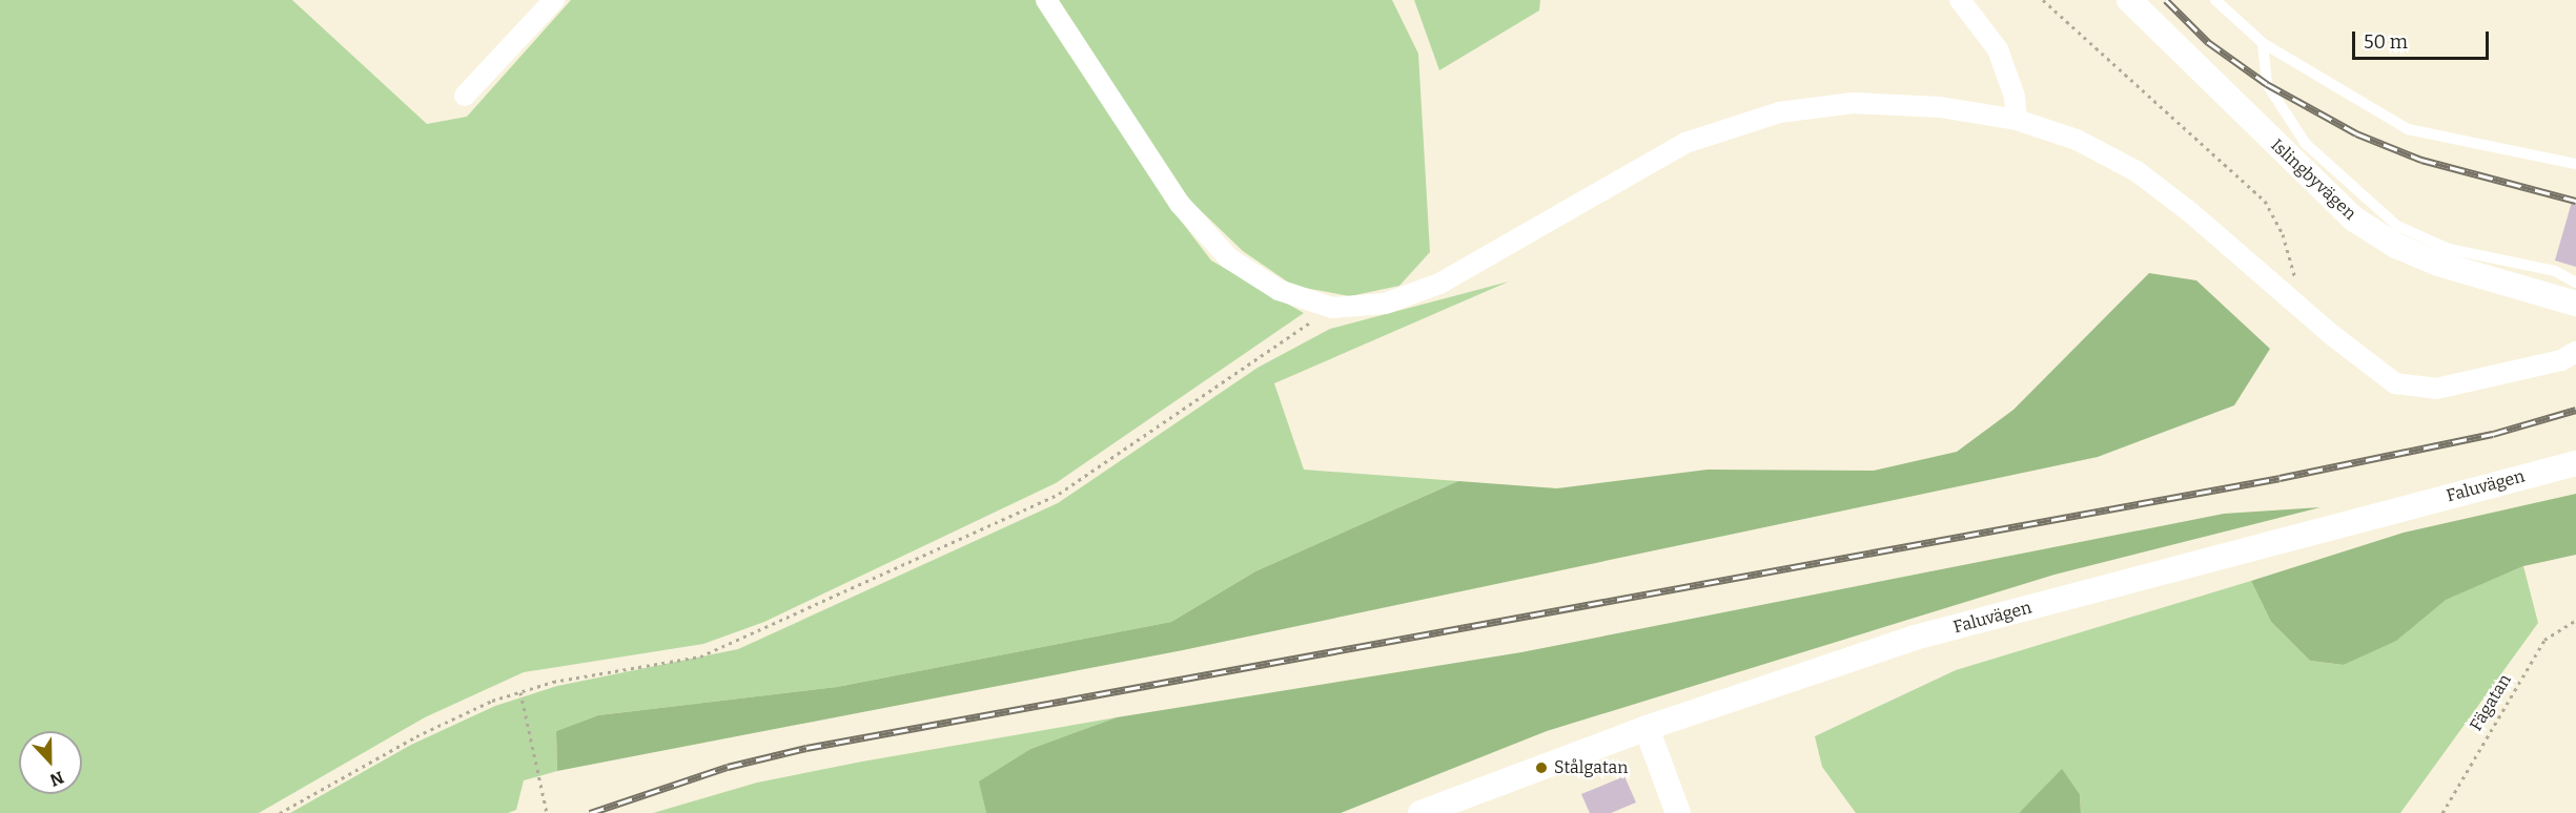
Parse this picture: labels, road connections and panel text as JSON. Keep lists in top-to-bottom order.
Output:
{
  "streets": {
    "street": ["Islingbyvägen", "Faluvägen"],
    "path": ["Fägatan"]
  },
  "places": ["Stålgatan"],
  "scale_bar": "50 m",
  "north": "bottom"
}
